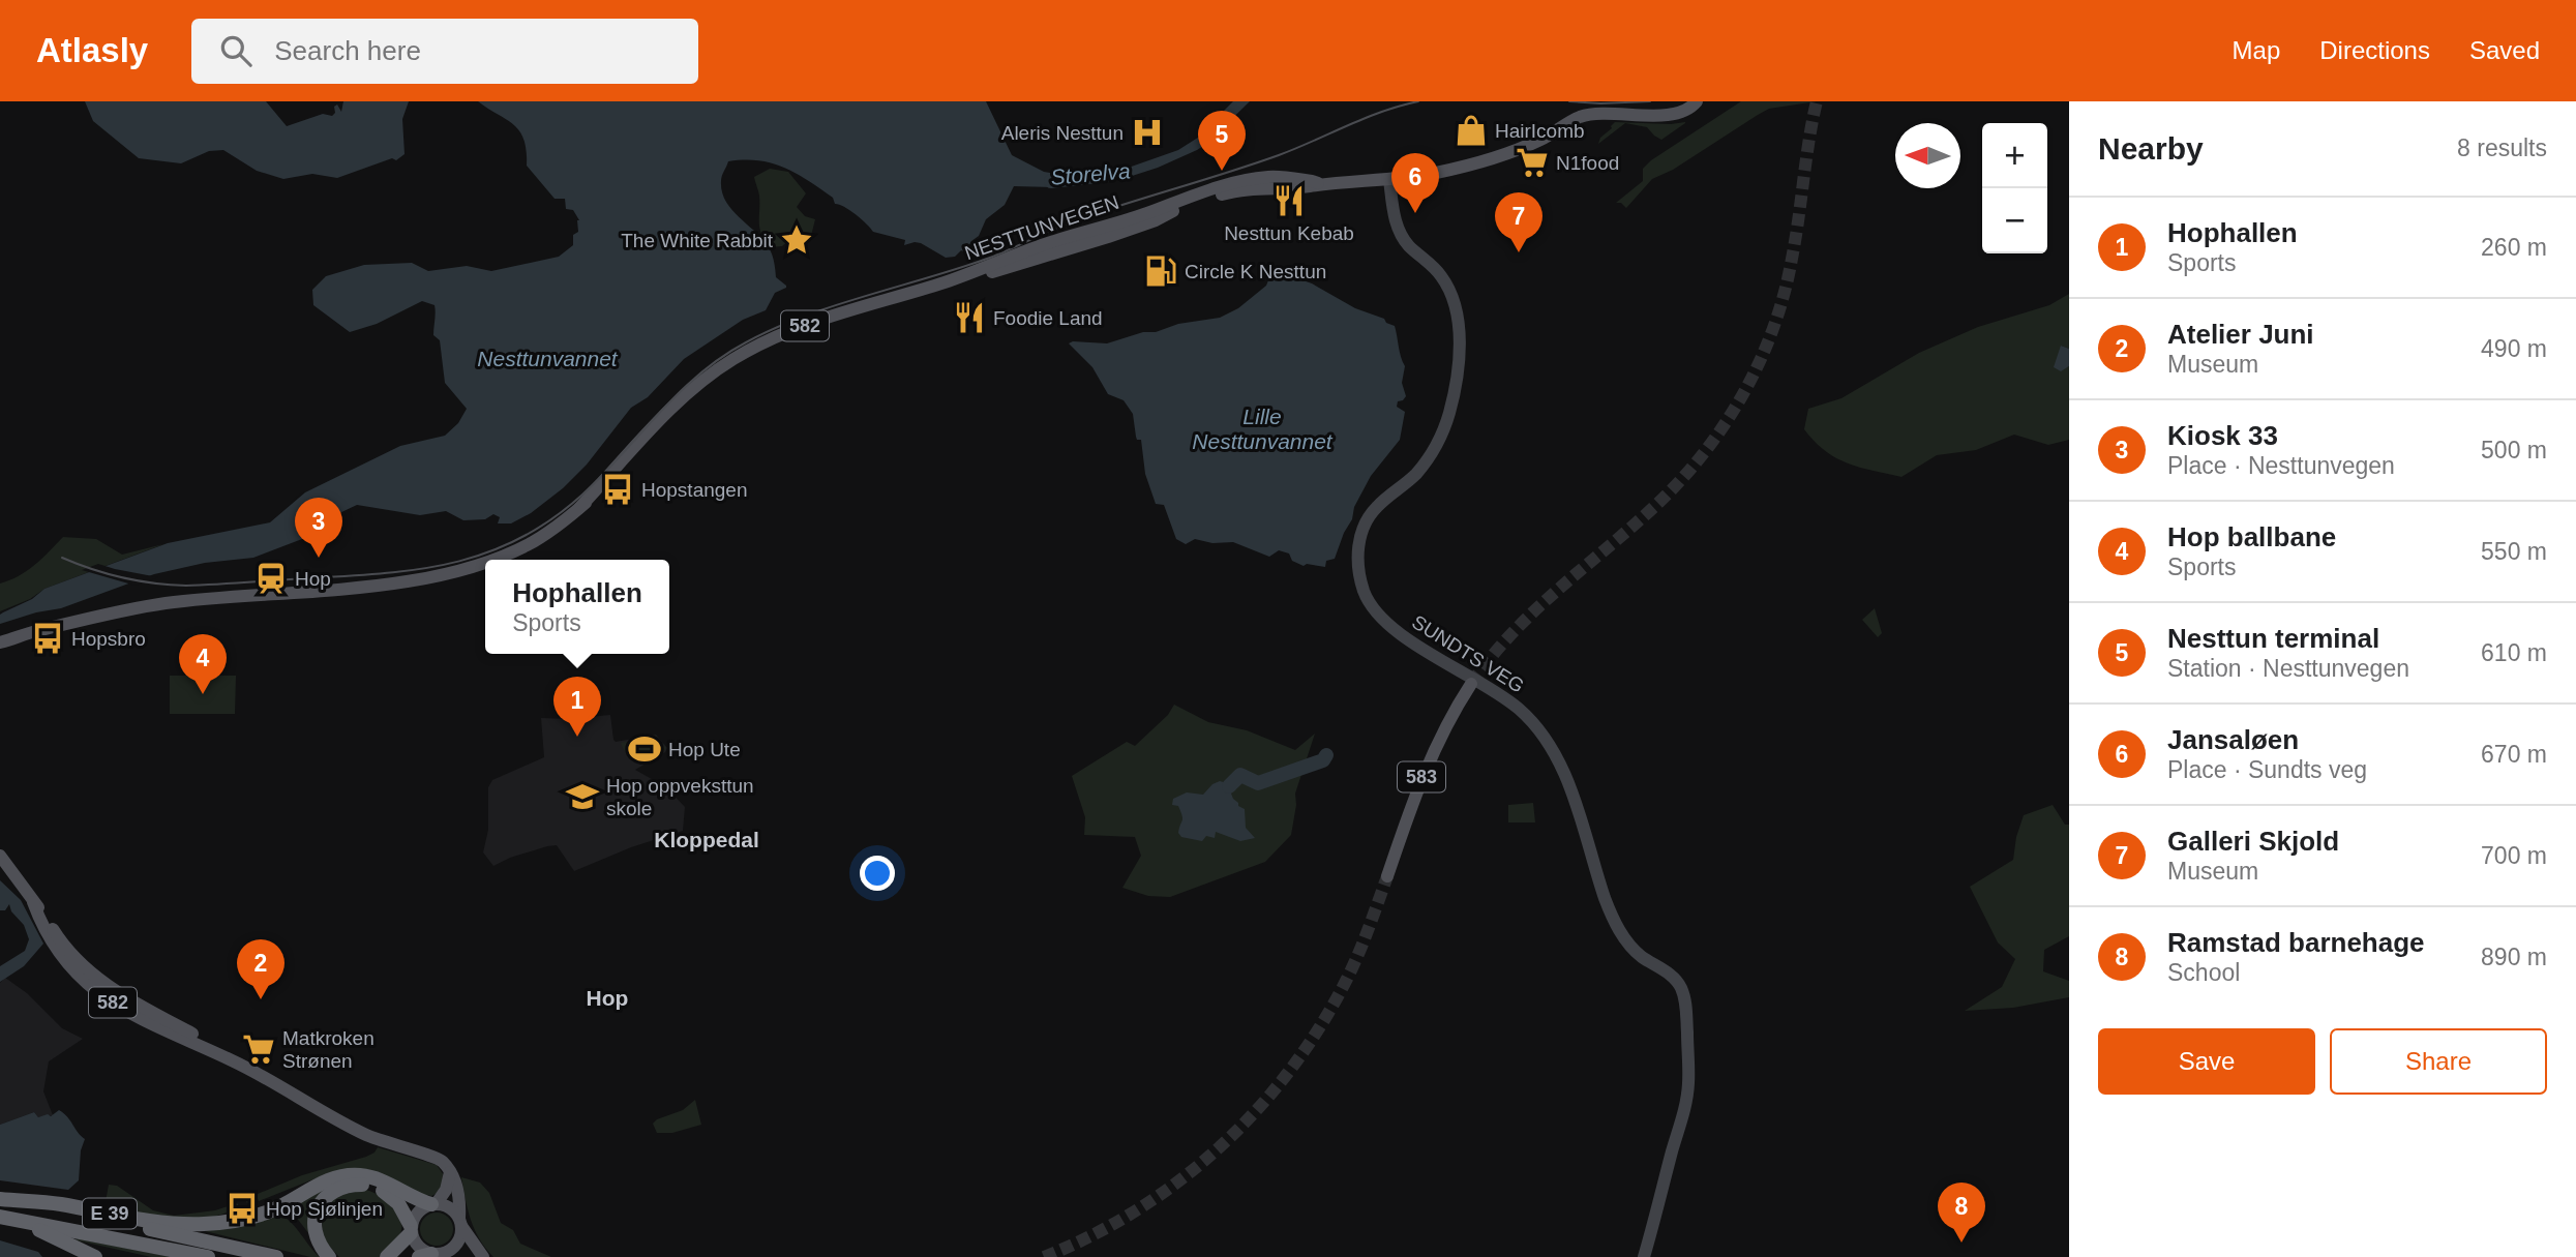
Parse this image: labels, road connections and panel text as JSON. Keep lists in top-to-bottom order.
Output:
{
  "streets": {
    "highway": ["E 39"],
    "main road": ["NESTTUNVEGEN", "582", "583"],
    "street": ["SUNDTS VEG"]
  },
  "crossings": [
    ["NESTTUNVEGEN", "SUNDTS VEG"]
  ],
  "districts": ["Kloppedal", "Hop"],
  "water": ["Storelva", "Nesttunvannet", "Lille Nesttunvannet"],
  "places": {
    "shop": ["HairIcomb"],
    "hospital": ["Aleris Nesttun"],
    "supermarket": ["N1food", "Matkroken Strønen"],
    "restaurant": ["Nesttun Kebab", "Foodie Land"],
    "place": ["The White Rabbit"],
    "fuel station": ["Circle K Nesttun"],
    "bus stop": ["Hopstangen", "Hopsbro", "Hop Sjølinjen"],
    "station": ["Hop"],
    "sports": ["Hop Ute"],
    "school or university": ["Hop oppveksttun skole"]
  },
  "north": "left",
  "page": {
    "header": "Atlasly",
    "search": "Search here",
    "nav": ["Map", "Directions", "Saved"],
    "heading": ["Nearby", "8 results"],
    "pins": [
      "5",
      "6",
      "7",
      "3",
      "4",
      "1",
      "2",
      "8"
    ],
    "map_buttons": ["+", "−"],
    "list": [
      {
        "mark": "1",
        "name": "Hophallen",
        "note": "Sports",
        "value": "260 m"
      },
      {
        "mark": "2",
        "name": "Atelier Juni",
        "note": "Museum",
        "value": "490 m"
      },
      {
        "mark": "3",
        "name": "Kiosk 33",
        "note": "Place · Nesttunvegen",
        "value": "500 m"
      },
      {
        "mark": "4",
        "name": "Hop ballbane",
        "note": "Sports",
        "value": "550 m"
      },
      {
        "mark": "5",
        "name": "Nesttun terminal",
        "note": "Station · Nesttunvegen",
        "value": "610 m"
      },
      {
        "mark": "6",
        "name": "Jansaløen",
        "note": "Place · Sundts veg",
        "value": "670 m"
      },
      {
        "mark": "7",
        "name": "Galleri Skjold",
        "note": "Museum",
        "value": "700 m"
      },
      {
        "mark": "8",
        "name": "Ramstad barnehage",
        "note": "School",
        "value": "890 m"
      }
    ],
    "popup": ["Hophallen", "Sports"],
    "buttons": ["Save", "Share"]
  }
}
